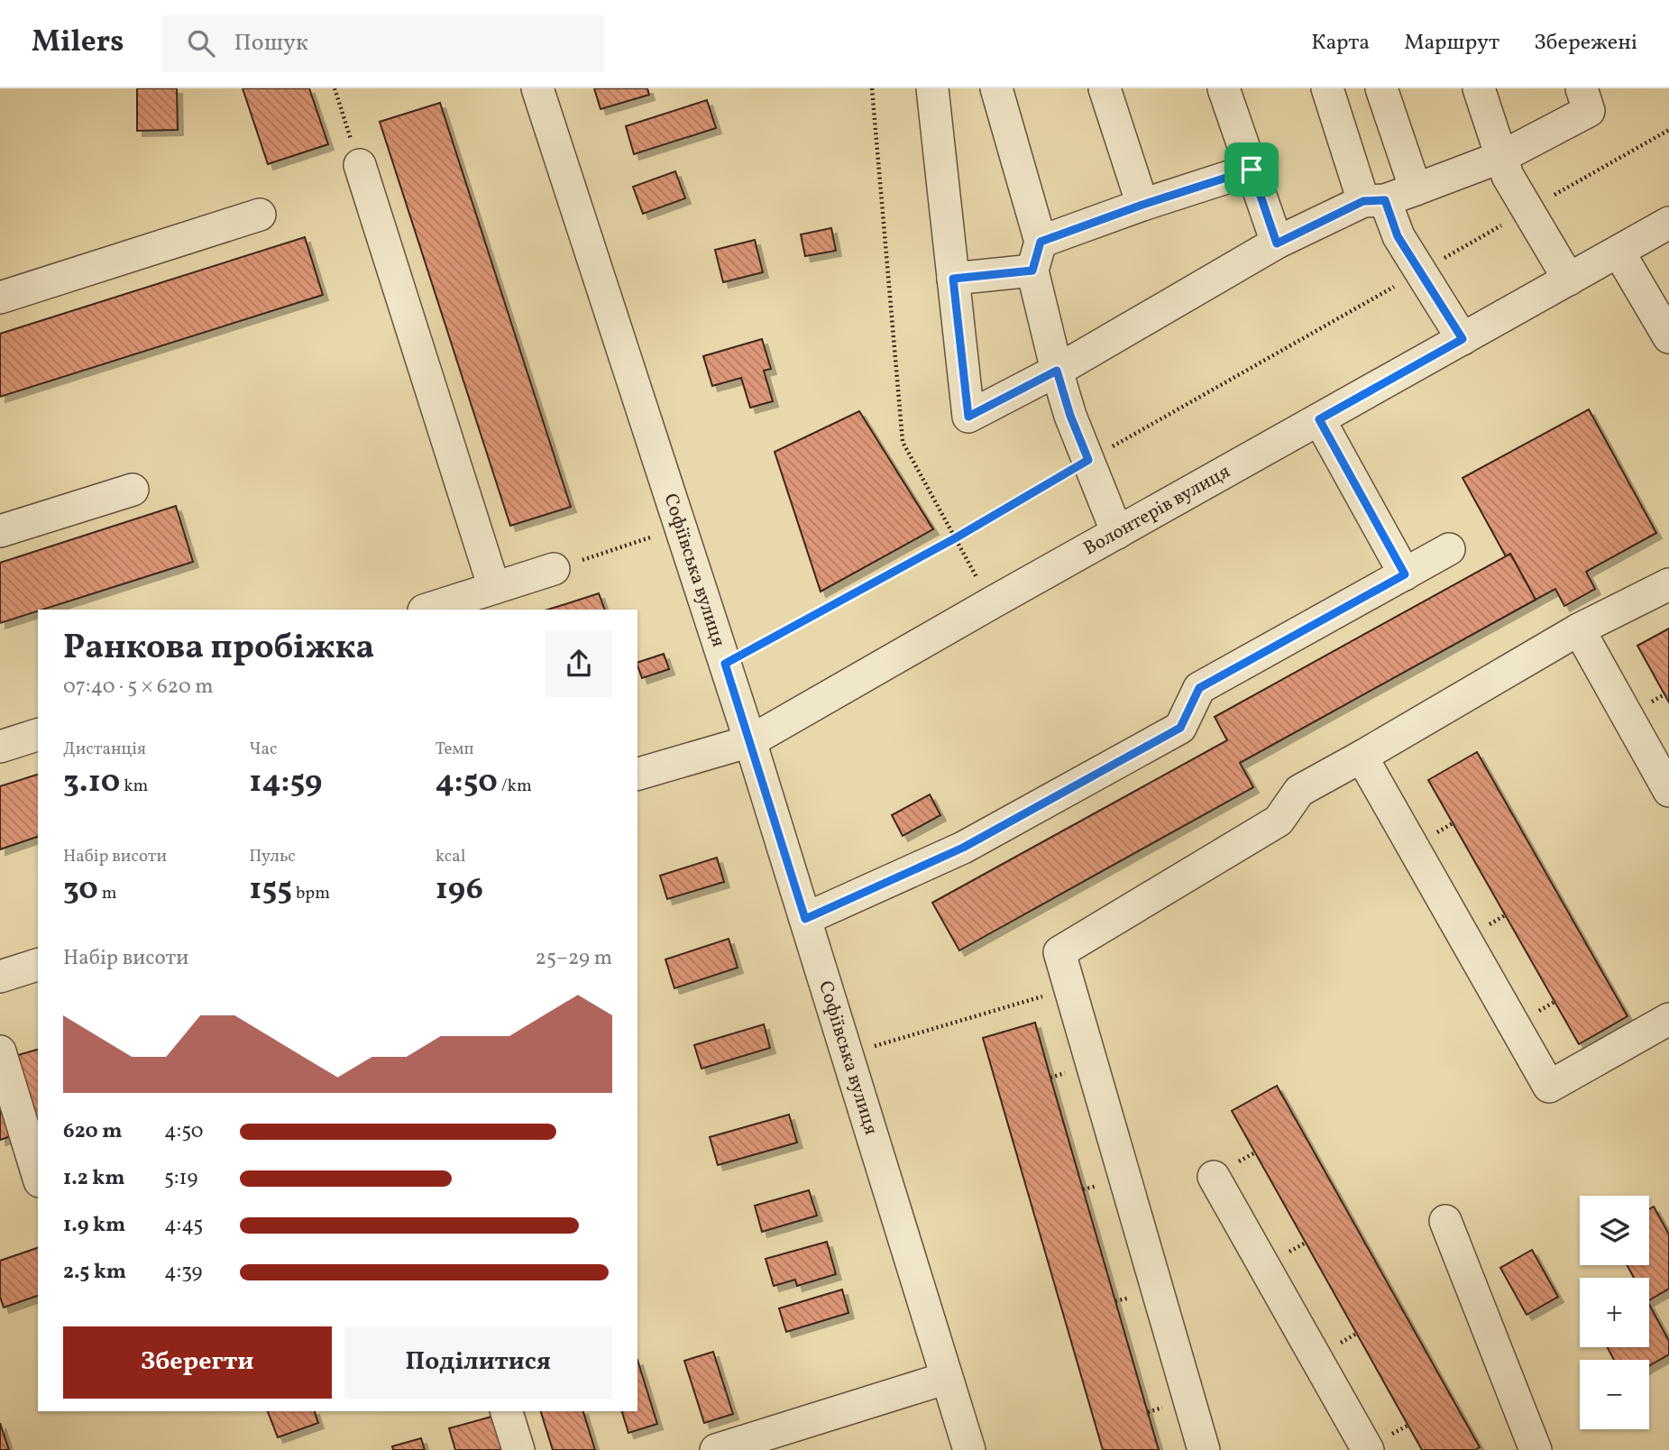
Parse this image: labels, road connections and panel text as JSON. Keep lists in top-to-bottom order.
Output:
{
  "streets": {
    "street": ["Волонтерів вулиця", "Софіївська вулиця"]
  },
  "crossings": [
    ["Волонтерів вулиця", "Софіївська вулиця"]
  ],
  "page": {
    "header": "Milers",
    "search": "Пошук",
    "nav": ["Карта", "Маршрут", "Збережені"],
    "heading": ["Ранкова пробіжка", "07:40 · 5 × 620 m"],
    "stats": [
      ["Дистанція", "3.10 km"],
      ["Час", "14:59"],
      ["Темп", "4:50 /km"],
      ["Набір висоти", "30 m"],
      ["Пульс", "155 bpm"],
      ["kcal", "196"]
    ],
    "chart": ["Набір висоти", "25–29 m"],
    "list": [
      {
        "name": "620 m",
        "note": "4:50"
      },
      {
        "name": "1.2 km",
        "note": "5:19"
      },
      {
        "name": "1.9 km",
        "note": "4:45"
      },
      {
        "name": "2.5 km",
        "note": "4:39"
      }
    ],
    "map_buttons": ["+", "−"],
    "buttons": ["Зберегти", "Поділитися"]
  }
}
